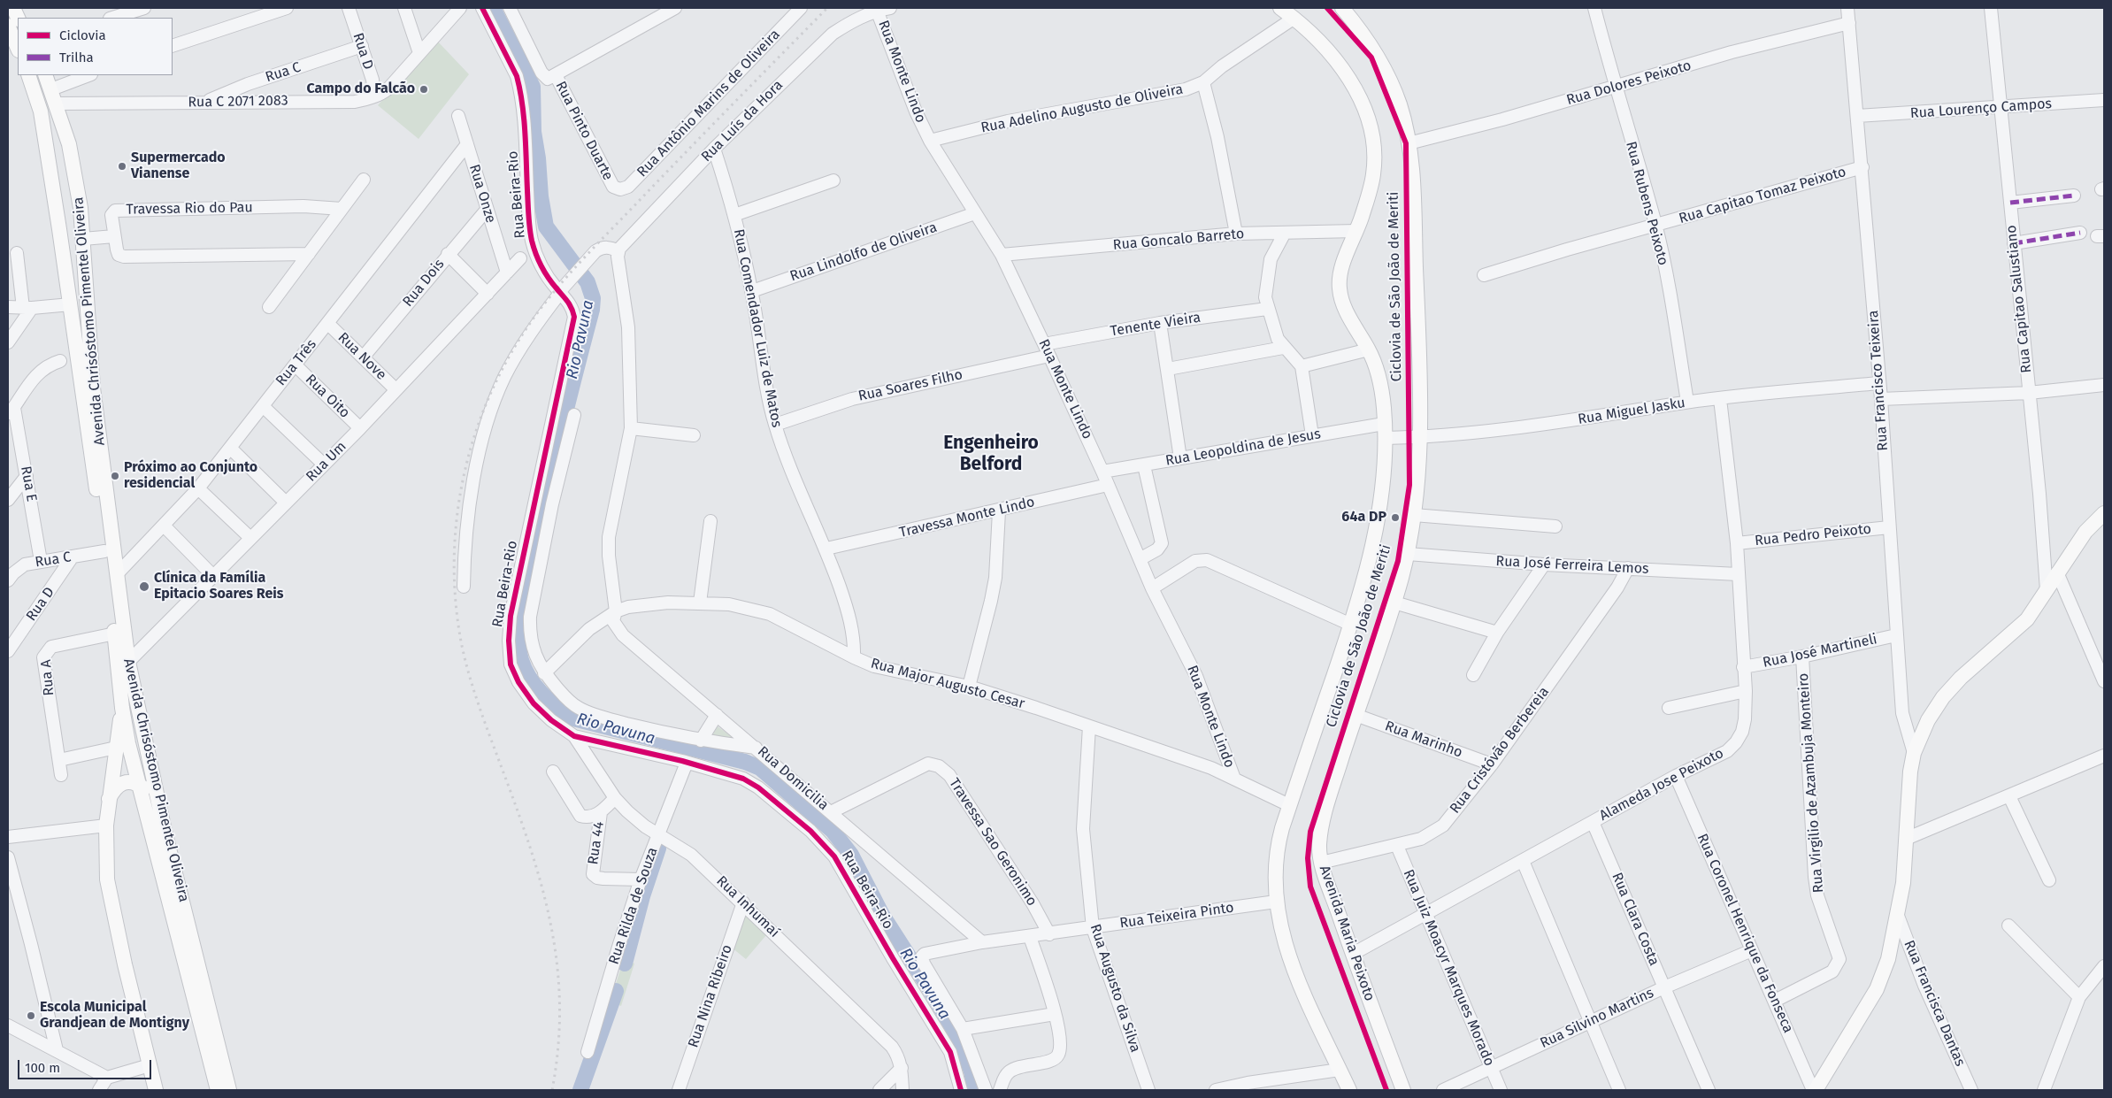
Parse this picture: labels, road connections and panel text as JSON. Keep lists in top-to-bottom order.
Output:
{
  "streets": {
    "main road": ["Avenida Chrisóstomo Pimentel Oliveira", "Avenida Maria Peixoto"],
    "street": [
      "Rua D",
      "Rua Monte Lindo",
      "Rua C",
      "Rua Dolores Peixoto",
      "Rua C 2071 2083",
      "Rua Antônio Marins de Oliveira",
      "Rua Adelino Augusto de Oliveira",
      "Rua Lourenço Campos",
      "Rua Luís da Hora",
      "Rua Pinto Duarte",
      "Rua Onze",
      "Rua Beira-Rio",
      "Rua Capitao Tomaz Peixoto",
      "Rua Rubens Peixoto",
      "Travessa Rio do Pau",
      "Rua Goncalo Barreto",
      "Rua Lindolfo de Oliveira",
      "Rua Dois",
      "Rua Capitao Salustiano",
      "Tenente Vieira",
      "Rua Comendador Luiz de Matos",
      "Rua Nove",
      "Rua Três",
      "Rua Francisco Teixeira",
      "Rua Soares Filho",
      "Rua Oito",
      "Rua Miguel Jasku",
      "Rua Leopoldina de Jesus",
      "Rua Um",
      "Rua E",
      "Travessa Monte Lindo",
      "Rua Pedro Peixoto",
      "Rua José Ferreira Lemos",
      "Rua José Martineli",
      "Rua A",
      "Rua Major Augusto Cesar",
      "Rua Marinho",
      "Rua Cristóvão Berbereia",
      "Rua Domicilia",
      "Rua Virgilio de Azambuja Monteiro",
      "Alameda Jose Peixoto",
      "Travessa Sao Geronimo",
      "Rua 44",
      "Rua Rilda de Souza",
      "Rua Inhumaí",
      "Rua Teixeira Pinto",
      "Rua Clara Costa",
      "Rua Coronel Henrique da Fonseca",
      "Rua Juiz Moacyr Marques Morado",
      "Rua Augusto da Silva",
      "Rua Nina Ribeiro",
      "Rua Francisca Dantas",
      "Rua Silvino Martins"
    ],
    "cycle path": ["Ciclovia de São João de Meriti"]
  },
  "crossings": [
    ["Rua D", "Rua C"],
    ["Rua D", "Rua C 2071 2083"],
    ["Rua Monte Lindo", "Rua Adelino Augusto de Oliveira"],
    ["Rua Monte Lindo", "Rua Luís da Hora"],
    ["Rua Monte Lindo", "Rua Goncalo Barreto"],
    ["Rua Monte Lindo", "Rua Lindolfo de Oliveira"],
    ["Rua Monte Lindo", "Tenente Vieira"],
    ["Rua Monte Lindo", "Rua Soares Filho"],
    ["Rua Monte Lindo", "Rua Leopoldina de Jesus"],
    ["Rua Monte Lindo", "Travessa Monte Lindo"],
    ["Rua Monte Lindo", "Rua Major Augusto Cesar"],
    ["Rua C", "Rua C 2071 2083"],
    ["Rua C", "Avenida Chrisóstomo Pimentel Oliveira"],
    ["Rua C", "Rua E"],
    ["Rua Dolores Peixoto", "Rua Rubens Peixoto"],
    ["Rua Dolores Peixoto", "Rua Francisco Teixeira"],
    ["Rua Dolores Peixoto", "Avenida Maria Peixoto"],
    ["Rua C 2071 2083", "Avenida Chrisóstomo Pimentel Oliveira"],
    ["Rua Antônio Marins de Oliveira", "Rua Pinto Duarte"],
    ["Rua Lourenço Campos", "Rua Capitao Salustiano"],
    ["Rua Lourenço Campos", "Rua Francisco Teixeira"],
    ["Rua Luís da Hora", "Rua Comendador Luiz de Matos"],
    ["Rua Luís da Hora", "Rua Domicilia"],
    ["Rua Onze", "Rua Dois"],
    ["Rua Onze", "Rua Três"],
    ["Rua Onze", "Rua Um"],
    ["Rua Beira-Rio", "Rua Rilda de Souza"],
    ["Rua Beira-Rio", "Rua Inhumaí"],
    ["Rua Capitao Tomaz Peixoto", "Rua Rubens Peixoto"],
    ["Rua Capitao Tomaz Peixoto", "Rua Francisco Teixeira"],
    ["Rua Rubens Peixoto", "Rua Miguel Jasku"],
    ["Rua Lindolfo de Oliveira", "Rua Comendador Luiz de Matos"],
    ["Rua Dois", "Rua Nove"],
    ["Avenida Chrisóstomo Pimentel Oliveira", "Rua Três"],
    ["Avenida Chrisóstomo Pimentel Oliveira", "Rua Um"],
    ["Avenida Chrisóstomo Pimentel Oliveira", "Rua A"],
    ["Rua Comendador Luiz de Matos", "Rua Soares Filho"],
    ["Rua Comendador Luiz de Matos", "Travessa Monte Lindo"],
    ["Rua Comendador Luiz de Matos", "Rua Major Augusto Cesar"],
    ["Rua Nove", "Rua Três"],
    ["Rua Nove", "Rua Um"],
    ["Rua Três", "Rua Oito"],
    ["Rua Francisco Teixeira", "Rua Miguel Jasku"],
    ["Rua Francisco Teixeira", "Rua Pedro Peixoto"],
    ["Rua Francisco Teixeira", "Rua José Martineli"],
    ["Rua Oito", "Rua Um"],
    ["Rua Miguel Jasku", "Rua Leopoldina de Jesus"],
    ["Rua Miguel Jasku", "Alameda Jose Peixoto"],
    ["Rua Miguel Jasku", "Avenida Maria Peixoto"],
    ["Rua Pedro Peixoto", "Alameda Jose Peixoto"],
    ["Rua José Ferreira Lemos", "Rua Cristóvão Berbereia"],
    ["Rua José Ferreira Lemos", "Alameda Jose Peixoto"],
    ["Rua José Ferreira Lemos", "Avenida Maria Peixoto"],
    ["Rua José Martineli", "Rua Virgilio de Azambuja Monteiro"],
    ["Rua José Martineli", "Alameda Jose Peixoto"],
    ["Rua Major Augusto Cesar", "Rua Domicilia"],
    ["Rua Major Augusto Cesar", "Rua Augusto da Silva"],
    ["Rua Marinho", "Rua Cristóvão Berbereia"],
    ["Rua Marinho", "Avenida Maria Peixoto"],
    ["Rua Cristóvão Berbereia", "Avenida Maria Peixoto"],
    ["Rua Cristóvão Berbereia", "Rua Juiz Moacyr Marques Morado"],
    ["Rua Domicilia", "Travessa Sao Geronimo"],
    ["Rua Domicilia", "Rua Teixeira Pinto"],
    ["Rua Virgilio de Azambuja Monteiro", "Rua Coronel Henrique da Fonseca"],
    ["Alameda Jose Peixoto", "Rua Clara Costa"],
    ["Alameda Jose Peixoto", "Avenida Maria Peixoto"],
    ["Alameda Jose Peixoto", "Rua Coronel Henrique da Fonseca"],
    ["Alameda Jose Peixoto", "Rua Juiz Moacyr Marques Morado"],
    ["Travessa Sao Geronimo", "Rua Teixeira Pinto"],
    ["Rua 44", "Rua Rilda de Souza"],
    ["Rua Rilda de Souza", "Rua Inhumaí"],
    ["Rua Inhumaí", "Rua Nina Ribeiro"],
    ["Rua Teixeira Pinto", "Rua Augusto da Silva"],
    ["Rua Clara Costa", "Rua Silvino Martins"],
    ["Rua Coronel Henrique da Fonseca", "Rua Silvino Martins"],
    ["Rua Juiz Moacyr Marques Morado", "Rua Silvino Martins"]
  ],
  "districts": ["Engenheiro Belford"],
  "water": ["Rio Pavuna"],
  "places": [
    "Campo do Falcão",
    "Supermercado Vianense",
    "Próximo ao Conjunto residencial",
    "64a DP",
    "Clínica da Família Epitacio Soares Reis",
    "Escola Municipal Grandjean de Montigny"
  ],
  "legend": ["Ciclovia", "Trilha"],
  "scale_bar": "100 m"
}
